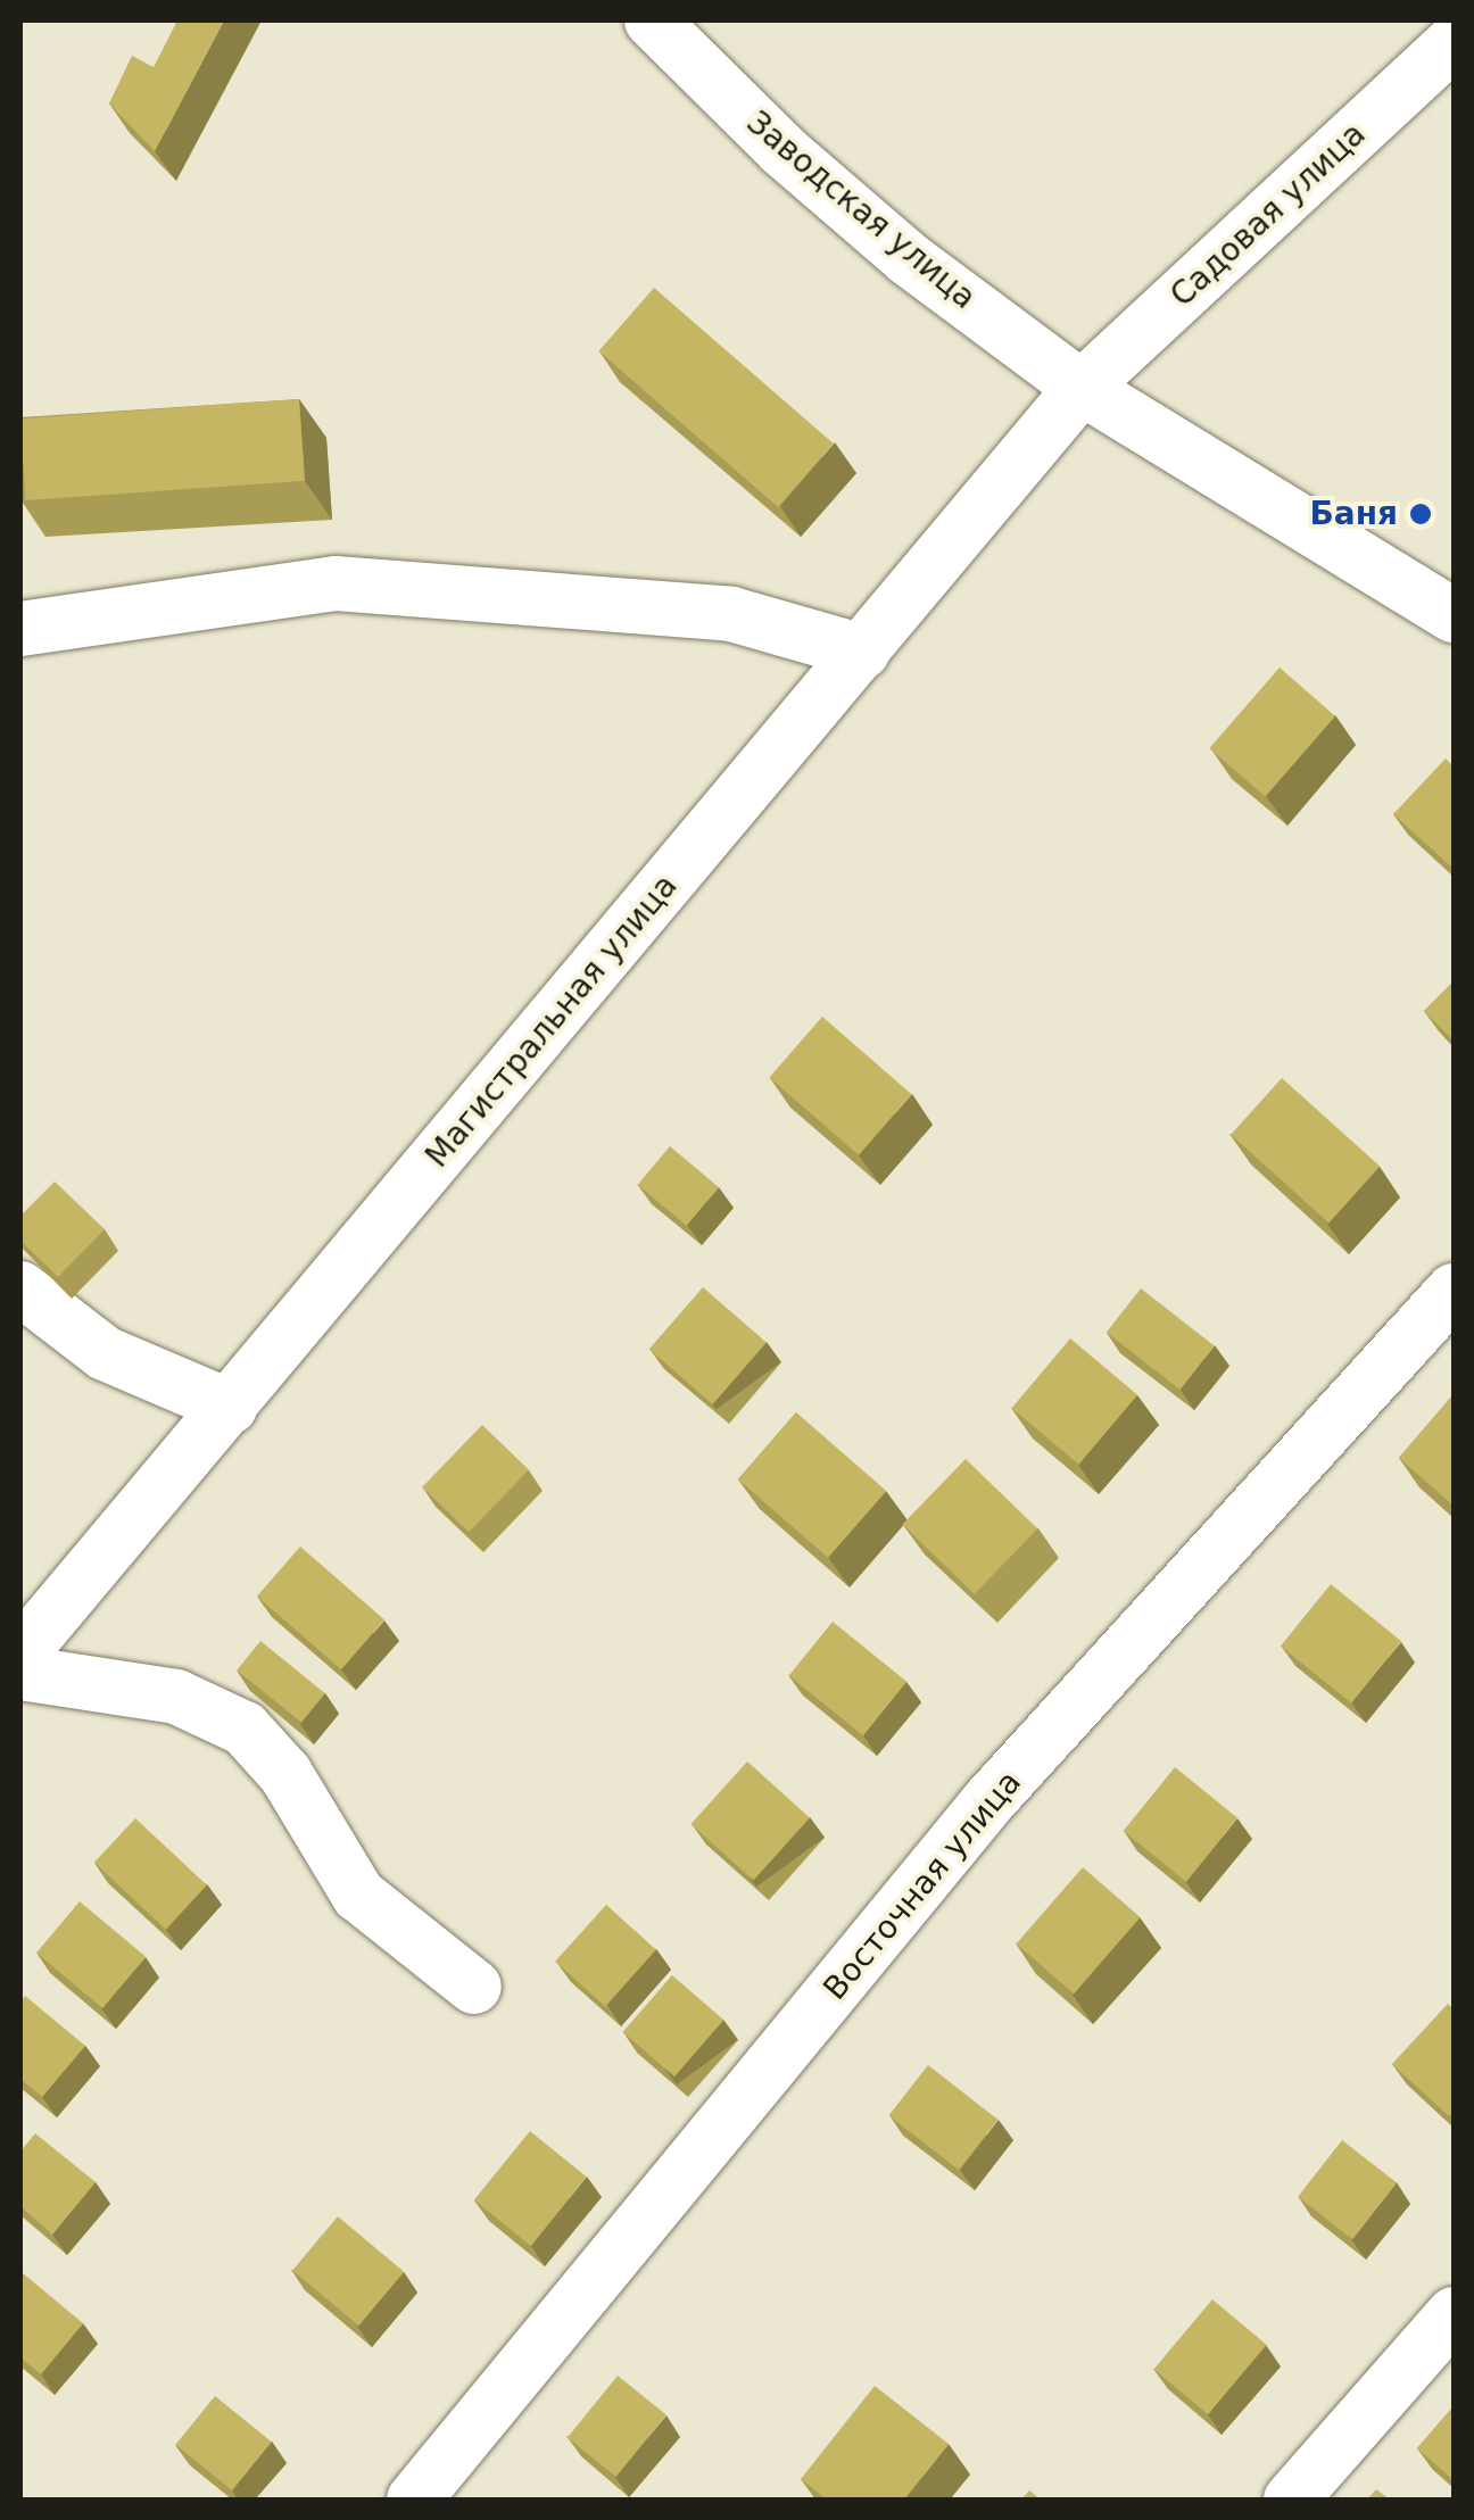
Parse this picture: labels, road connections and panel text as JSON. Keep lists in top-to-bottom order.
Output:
{
  "streets": {
    "street": [
      "Заводская улица",
      "Садовая улица",
      "Магистральная улица",
      "Восточная улица"
    ]
  },
  "crossings": [
    ["Заводская улица", "Садовая улица"],
    ["Заводская улица", "Магистральная улица"],
    ["Садовая улица", "Магистральная улица"]
  ],
  "places": ["Баня"]
}
